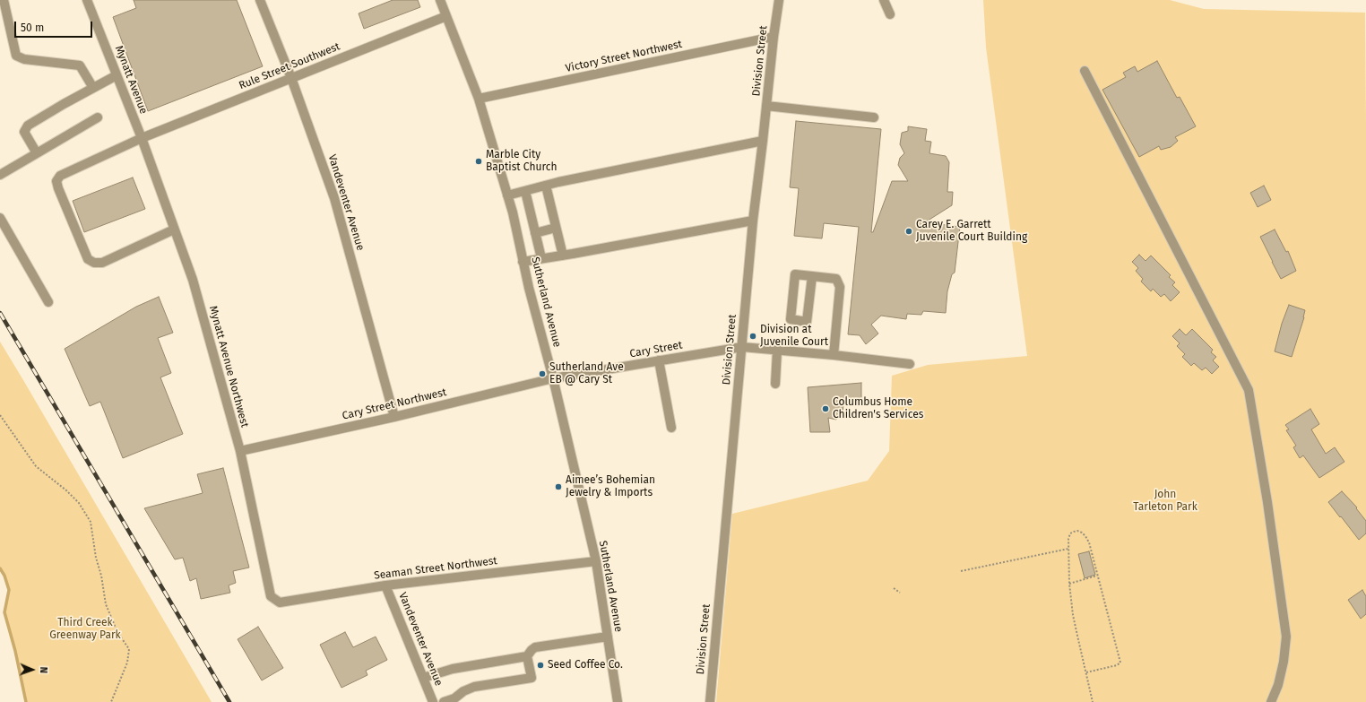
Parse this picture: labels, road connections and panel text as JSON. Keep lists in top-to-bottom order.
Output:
{
  "streets": {
    "street": [
      "Victory Street Northwest",
      "Division Street",
      "Rule Street Southwest",
      "Mynatt Avenue",
      "Vandeventer Avenue",
      "Sutherland Avenue",
      "Cary Street",
      "Mynatt Avenue Northwest",
      "Cary Street Northwest",
      "Seaman Street Northwest"
    ]
  },
  "crossings": [
    ["Victory Street Northwest", "Division Street"],
    ["Victory Street Northwest", "Sutherland Avenue"],
    ["Division Street", "Cary Street"],
    ["Rule Street Southwest", "Mynatt Avenue"],
    ["Rule Street Southwest", "Vandeventer Avenue"],
    ["Rule Street Southwest", "Sutherland Avenue"],
    ["Rule Street Southwest", "Mynatt Avenue Northwest"],
    ["Mynatt Avenue", "Mynatt Avenue Northwest"],
    ["Vandeventer Avenue", "Cary Street Northwest"],
    ["Vandeventer Avenue", "Seaman Street Northwest"],
    ["Sutherland Avenue", "Cary Street"],
    ["Sutherland Avenue", "Cary Street Northwest"],
    ["Sutherland Avenue", "Seaman Street Northwest"],
    ["Cary Street", "Cary Street Northwest"],
    ["Mynatt Avenue Northwest", "Cary Street Northwest"],
    ["Mynatt Avenue Northwest", "Seaman Street Northwest"]
  ],
  "parks": ["John Tarleton Park", "Third Creek Greenway Park"],
  "places": [
    "Marble City Baptist Church",
    "Carey E. Garrett Juvenile Court Building",
    "Division at Juvenile Court",
    "Sutherland Ave EB @ Cary St",
    "Columbus Home Children's Services",
    "Aimee’s Bohemian Jewelry & Imports",
    "Seed Coffee Co."
  ],
  "scale_bar": "50 m",
  "north": "right"
}
